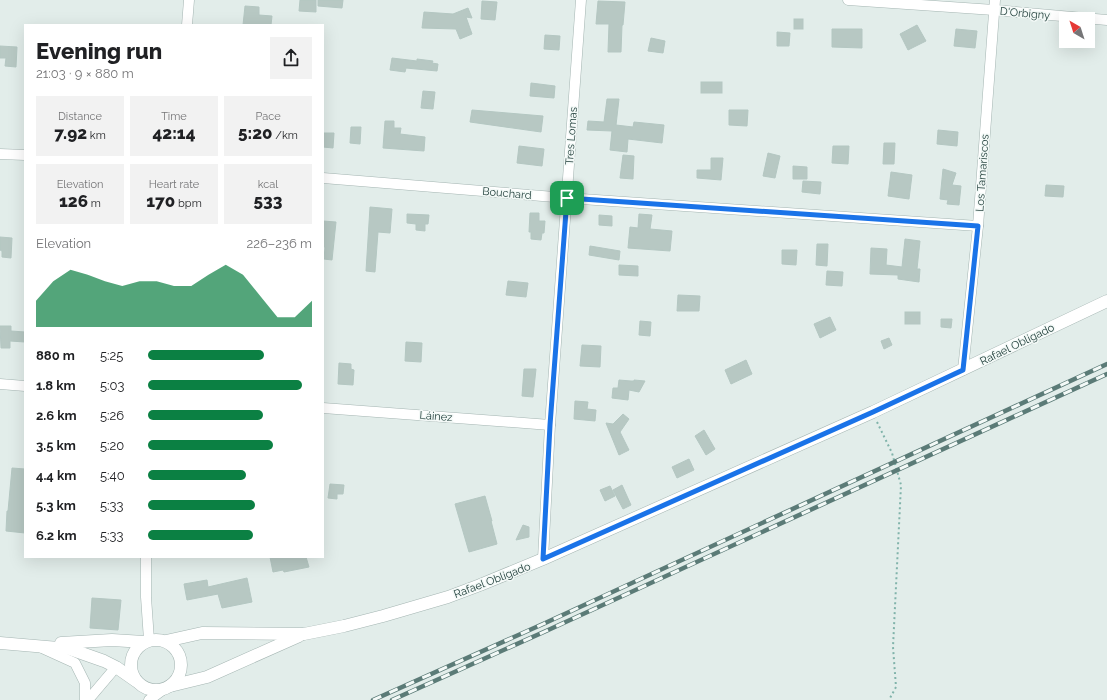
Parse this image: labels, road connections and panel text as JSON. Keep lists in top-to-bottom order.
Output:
{
  "streets": {
    "street": [
      "D'Orbigny",
      "Tres Lomas",
      "Los Tamariscos",
      "Bouchard",
      "Rafael Obligado",
      "Láinez"
    ]
  },
  "crossings": [
    ["D'Orbigny", "Los Tamariscos"],
    ["Tres Lomas", "Bouchard"],
    ["Tres Lomas", "Rafael Obligado"],
    ["Tres Lomas", "Láinez"],
    ["Los Tamariscos", "Bouchard"],
    ["Los Tamariscos", "Rafael Obligado"]
  ],
  "north": "top left",
  "page": {
    "heading": ["Evening run", "21:03 · 9 × 880 m"],
    "stats": [
      ["Distance", "7.92 km"],
      ["Time", "42:14"],
      ["Pace", "5:20 /km"],
      ["Elevation", "126 m"],
      ["Heart rate", "170 bpm"],
      ["kcal", "533"]
    ],
    "chart": ["Elevation", "226–236 m"],
    "list": [
      {
        "name": "880 m",
        "note": "5:25"
      },
      {
        "name": "1.8 km",
        "note": "5:03"
      },
      {
        "name": "2.6 km",
        "note": "5:26"
      },
      {
        "name": "3.5 km",
        "note": "5:20"
      },
      {
        "name": "4.4 km",
        "note": "5:40"
      },
      {
        "name": "5.3 km",
        "note": "5:33"
      },
      {
        "name": "6.2 km",
        "note": "5:33"
      }
    ]
  }
}
